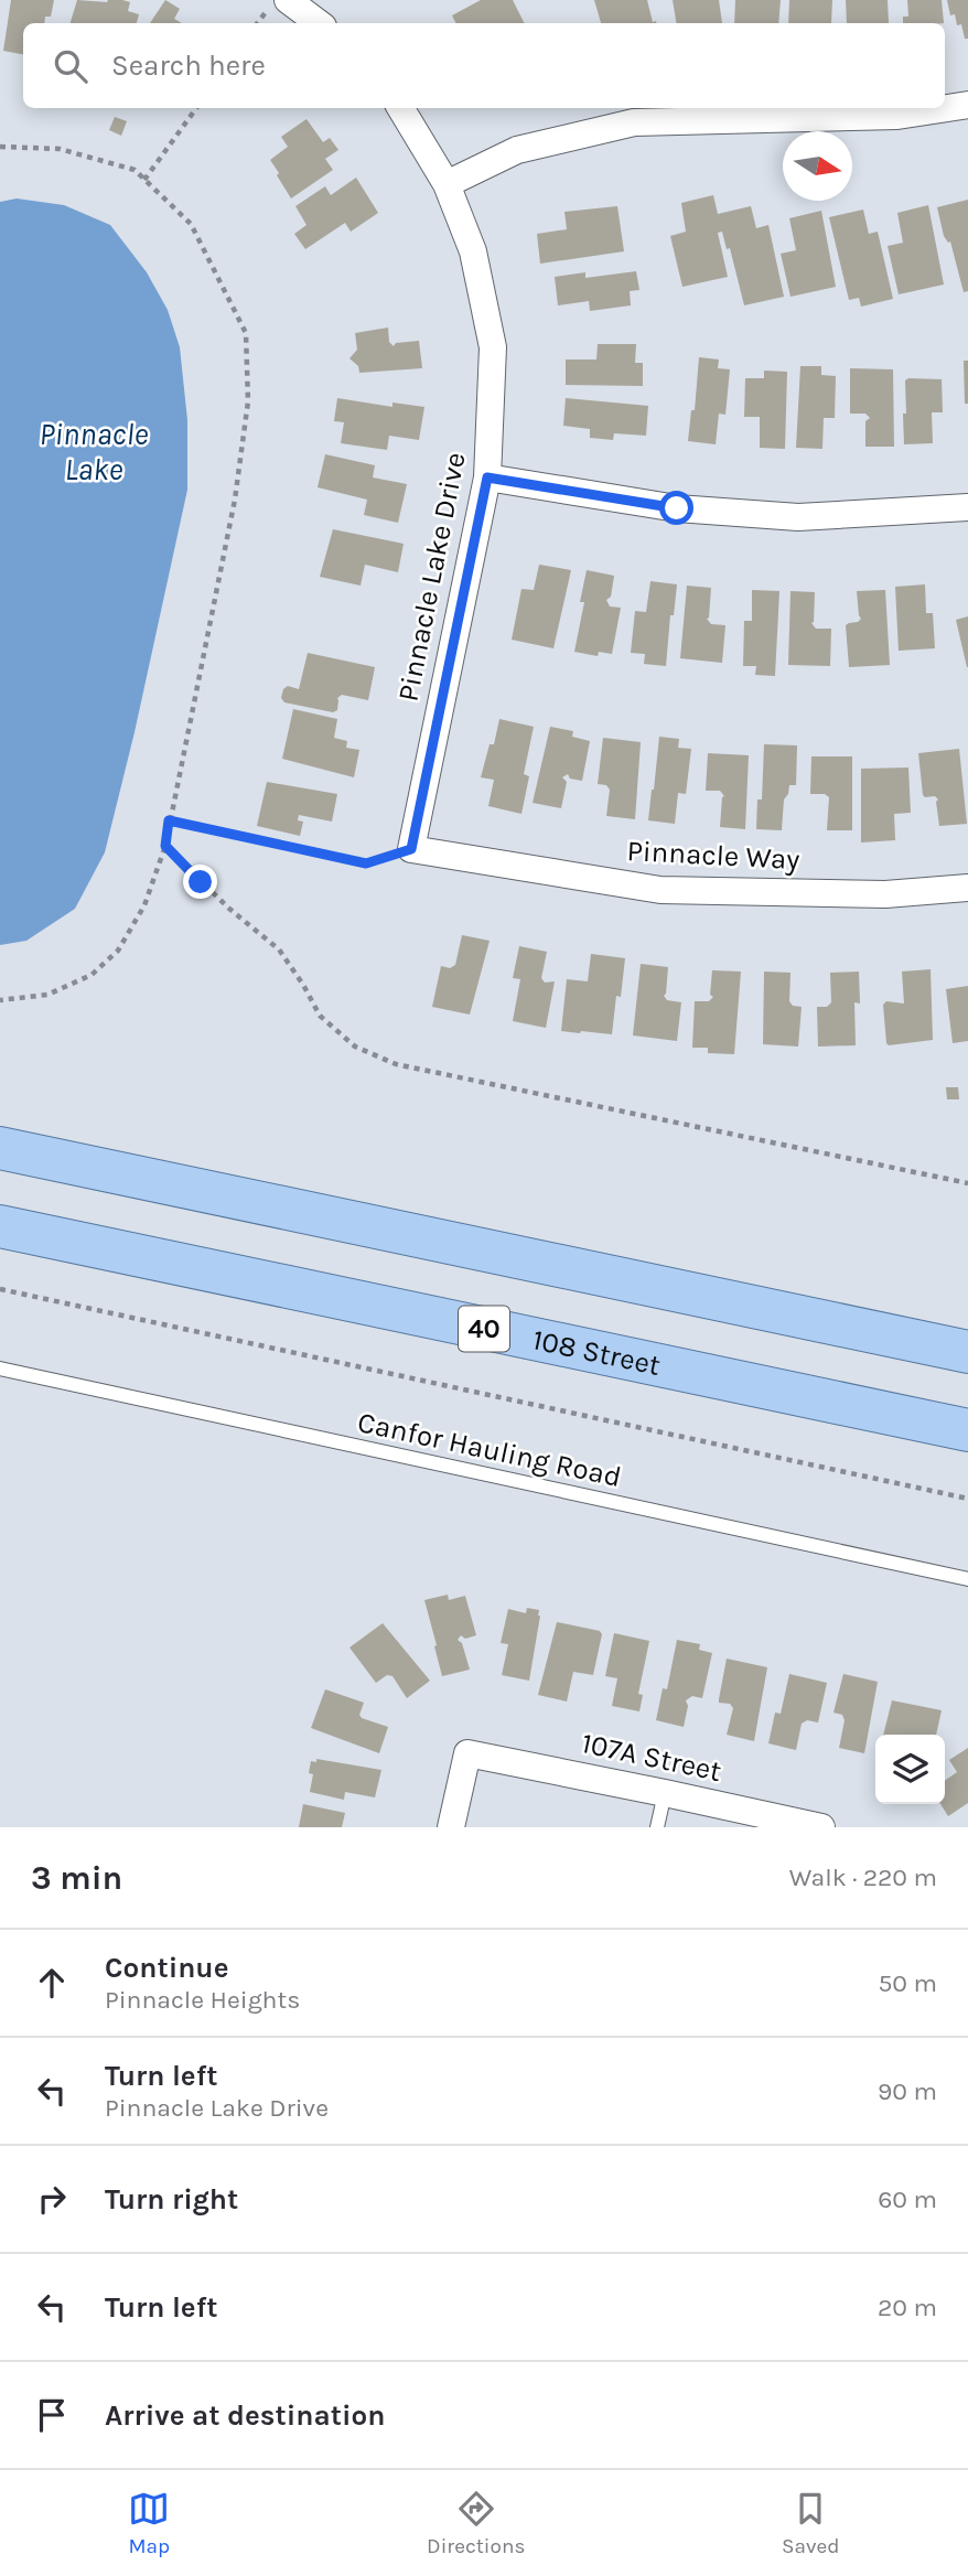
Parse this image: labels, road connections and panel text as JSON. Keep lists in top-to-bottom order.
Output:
{
  "streets": {
    "main road": ["40", "108 Street"],
    "street": ["Pinnacle Lake Drive", "Pinnacle Way", "107A Street"],
    "lane": ["Canfor Hauling Road"]
  },
  "crossings": [
    ["Pinnacle Lake Drive", "Pinnacle Way"]
  ],
  "water": ["Pinnacle Lake"],
  "north": "right",
  "page": {
    "search": "Search here",
    "heading": ["3 min", "Walk · 220 m"],
    "list": [
      ["Continue", "Pinnacle Heights", "50 m"],
      ["Turn left", "Pinnacle Lake Drive", "90 m"],
      ["Turn right", "60 m"],
      ["Turn left", "20 m"],
      "Arrive at destination"
    ],
    "nav": ["Map", "Directions", "Saved"]
  }
}
